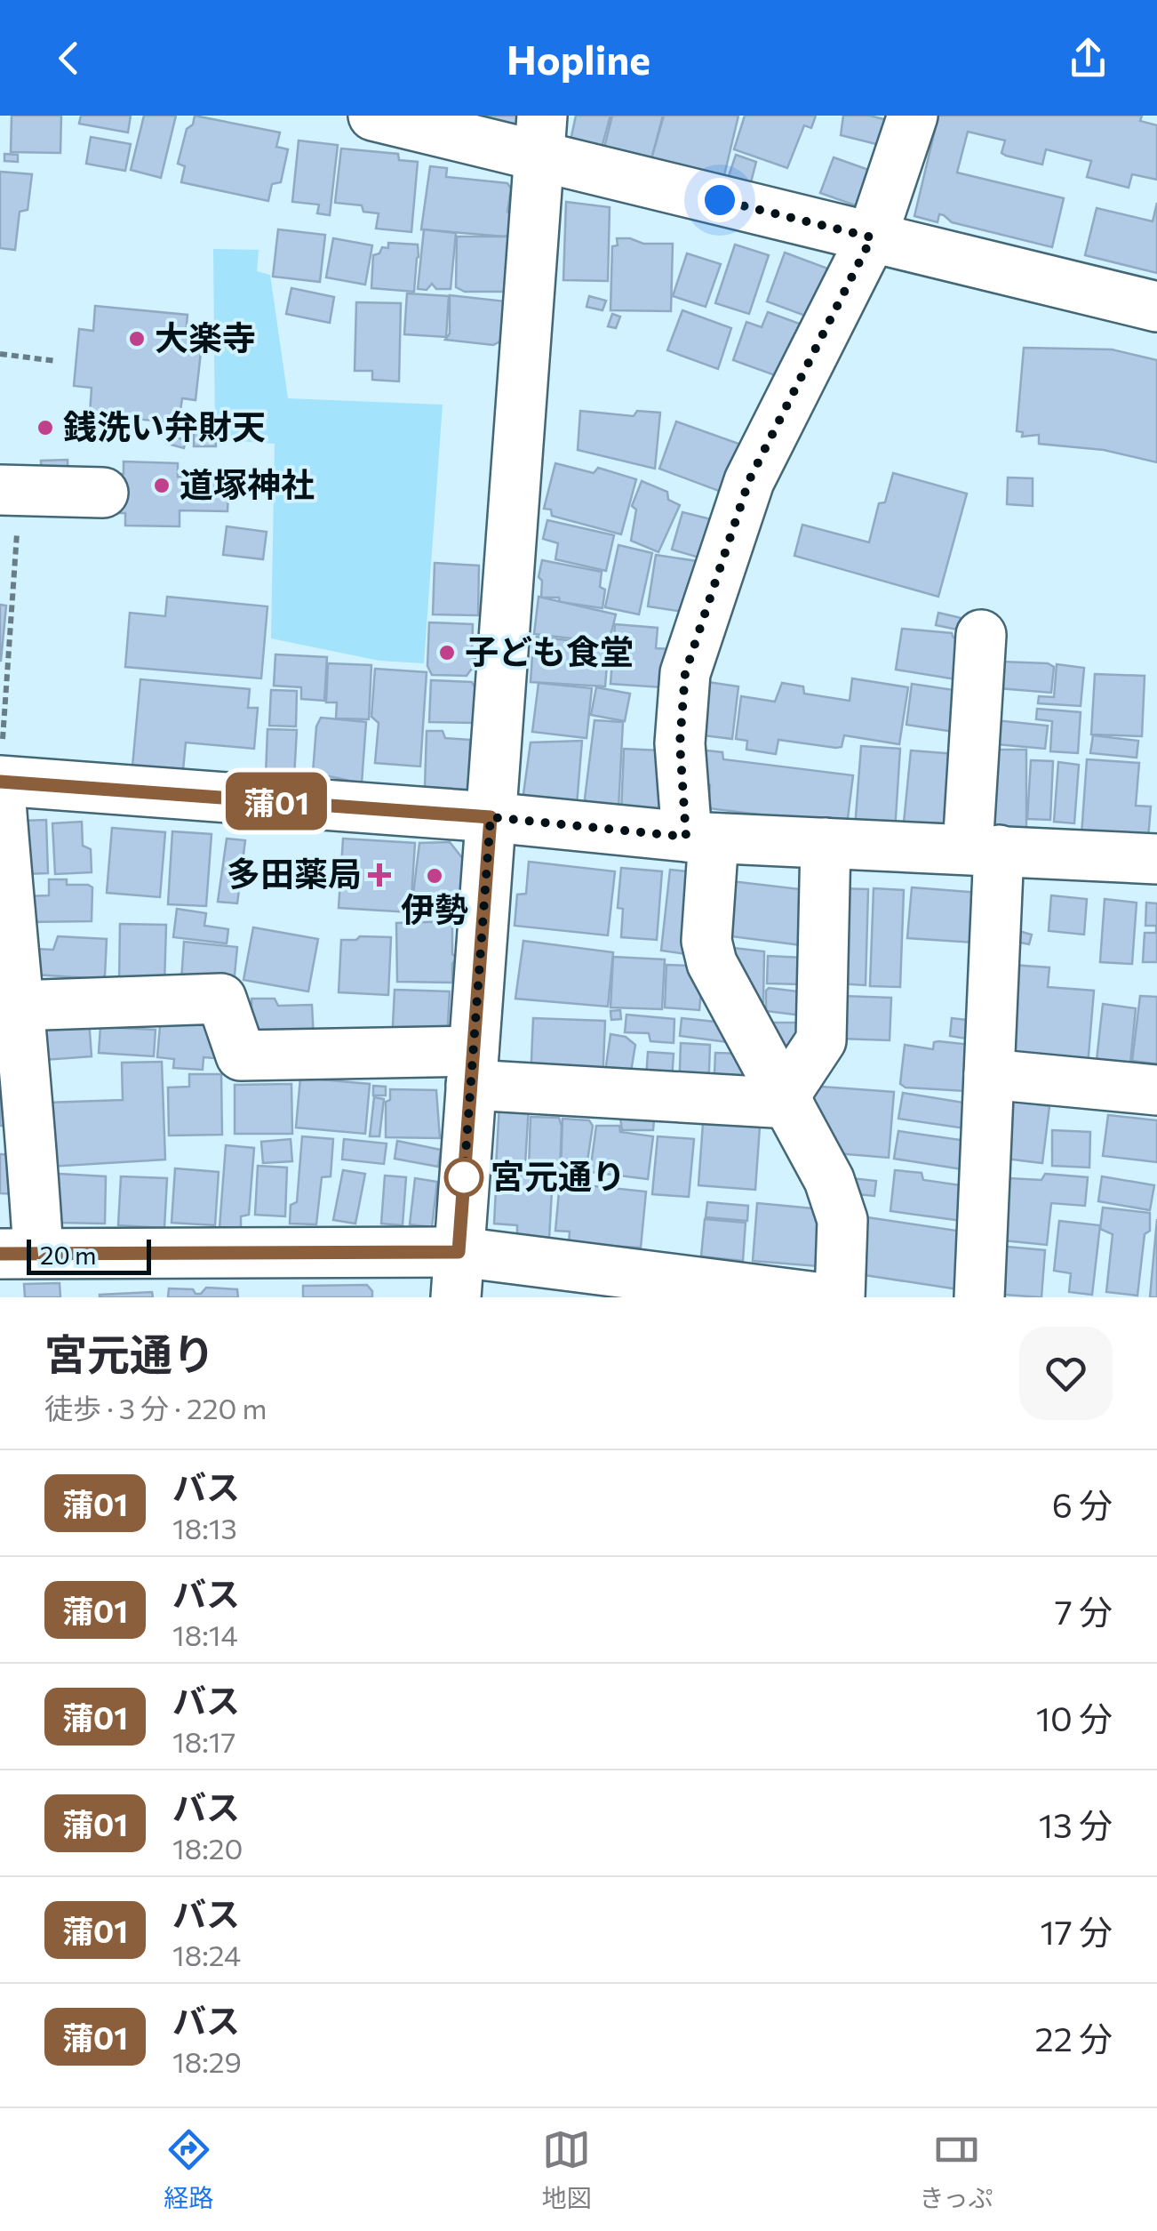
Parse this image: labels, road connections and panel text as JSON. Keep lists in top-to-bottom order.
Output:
{
  "places": {
    "other": [
      "大楽寺",
      "銭洗い弁財天",
      "道塚神社",
      "子ども食堂",
      "伊勢",
      "宮元通り"
    ],
    "health": ["多田薬局"]
  },
  "lines": ["bus line 蒲01"],
  "scale_bar": "20 m",
  "page": {
    "header": "Hopline",
    "on_map": "蒲01",
    "scale": "20 m",
    "heading": ["宮元通り", "徒歩 · 3 分 · 220 m"],
    "list": [
      {
        "mark": "蒲01",
        "name": "バス",
        "note": "18:13",
        "value": "6 分"
      },
      {
        "mark": "蒲01",
        "name": "バス",
        "note": "18:14",
        "value": "7 分"
      },
      {
        "mark": "蒲01",
        "name": "バス",
        "note": "18:17",
        "value": "10 分"
      },
      {
        "mark": "蒲01",
        "name": "バス",
        "note": "18:20",
        "value": "13 分"
      },
      {
        "mark": "蒲01",
        "name": "バス",
        "note": "18:24",
        "value": "17 分"
      },
      {
        "mark": "蒲01",
        "name": "バス",
        "note": "18:29",
        "value": "22 分"
      }
    ],
    "tabs": ["経路", "地図", "きっぷ"]
  }
}
